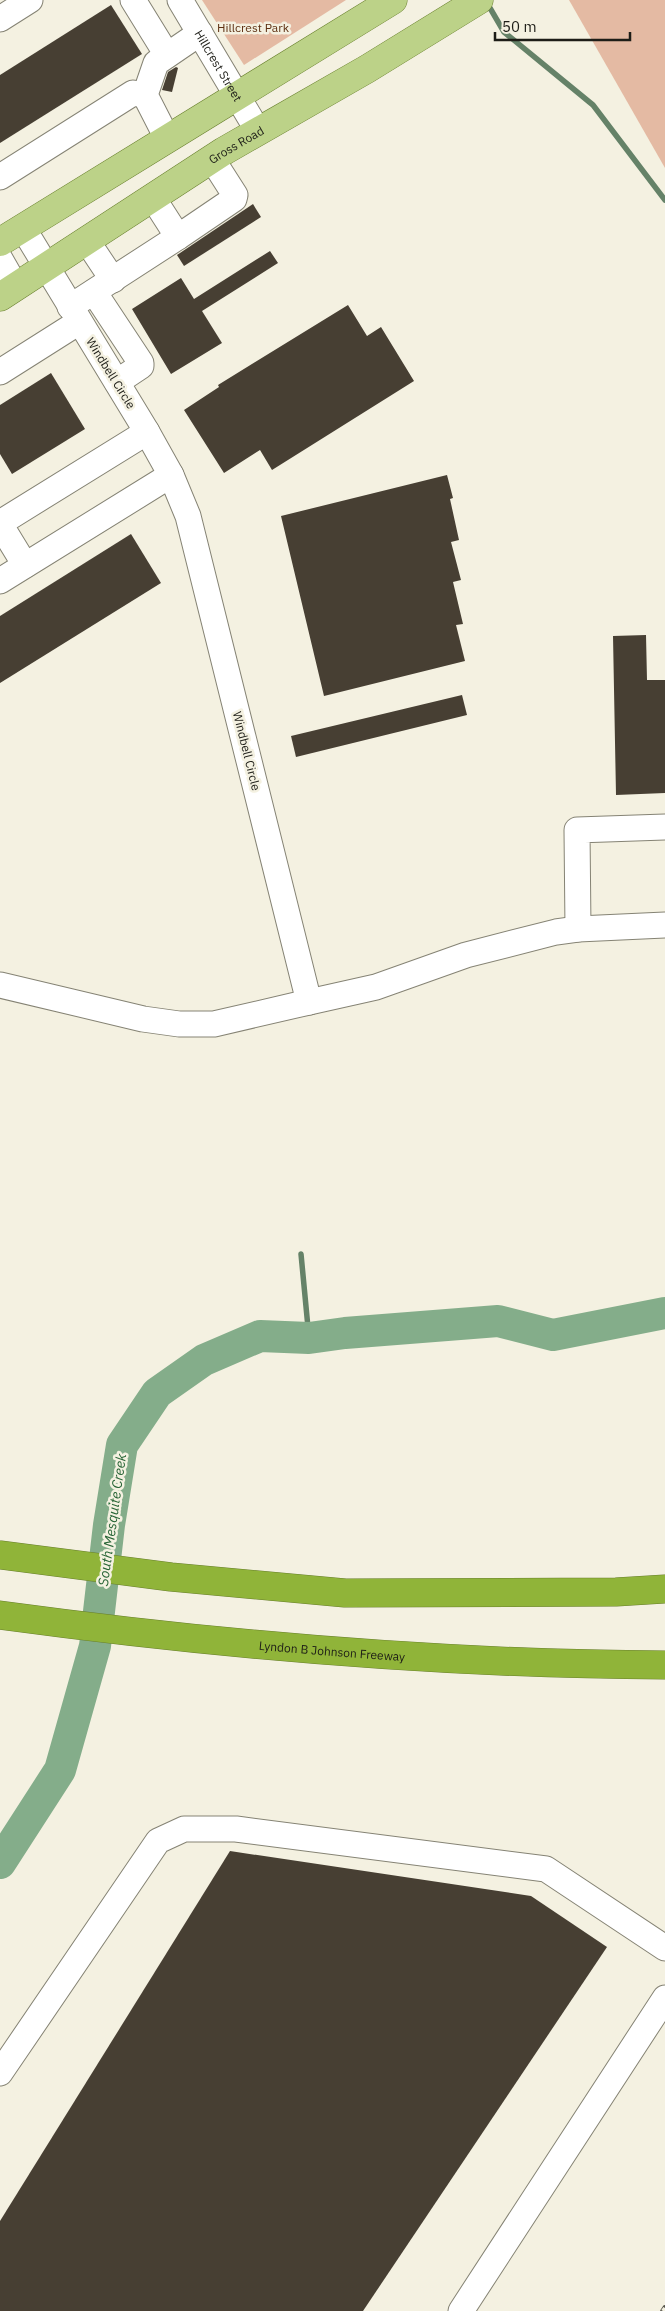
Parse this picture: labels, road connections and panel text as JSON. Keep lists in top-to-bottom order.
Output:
{
  "streets": {
    "highway": ["Lyndon B Johnson Freeway"],
    "main road": ["Gross Road"],
    "street": ["Hillcrest Street", "Windbell Circle"]
  },
  "crossings": [
    ["Hillcrest Street", "Gross Road"],
    ["Gross Road", "Windbell Circle"]
  ],
  "water": ["South Mesquite Creek"],
  "parks": ["Hillcrest Park"],
  "scale_bar": "50 m"
}
